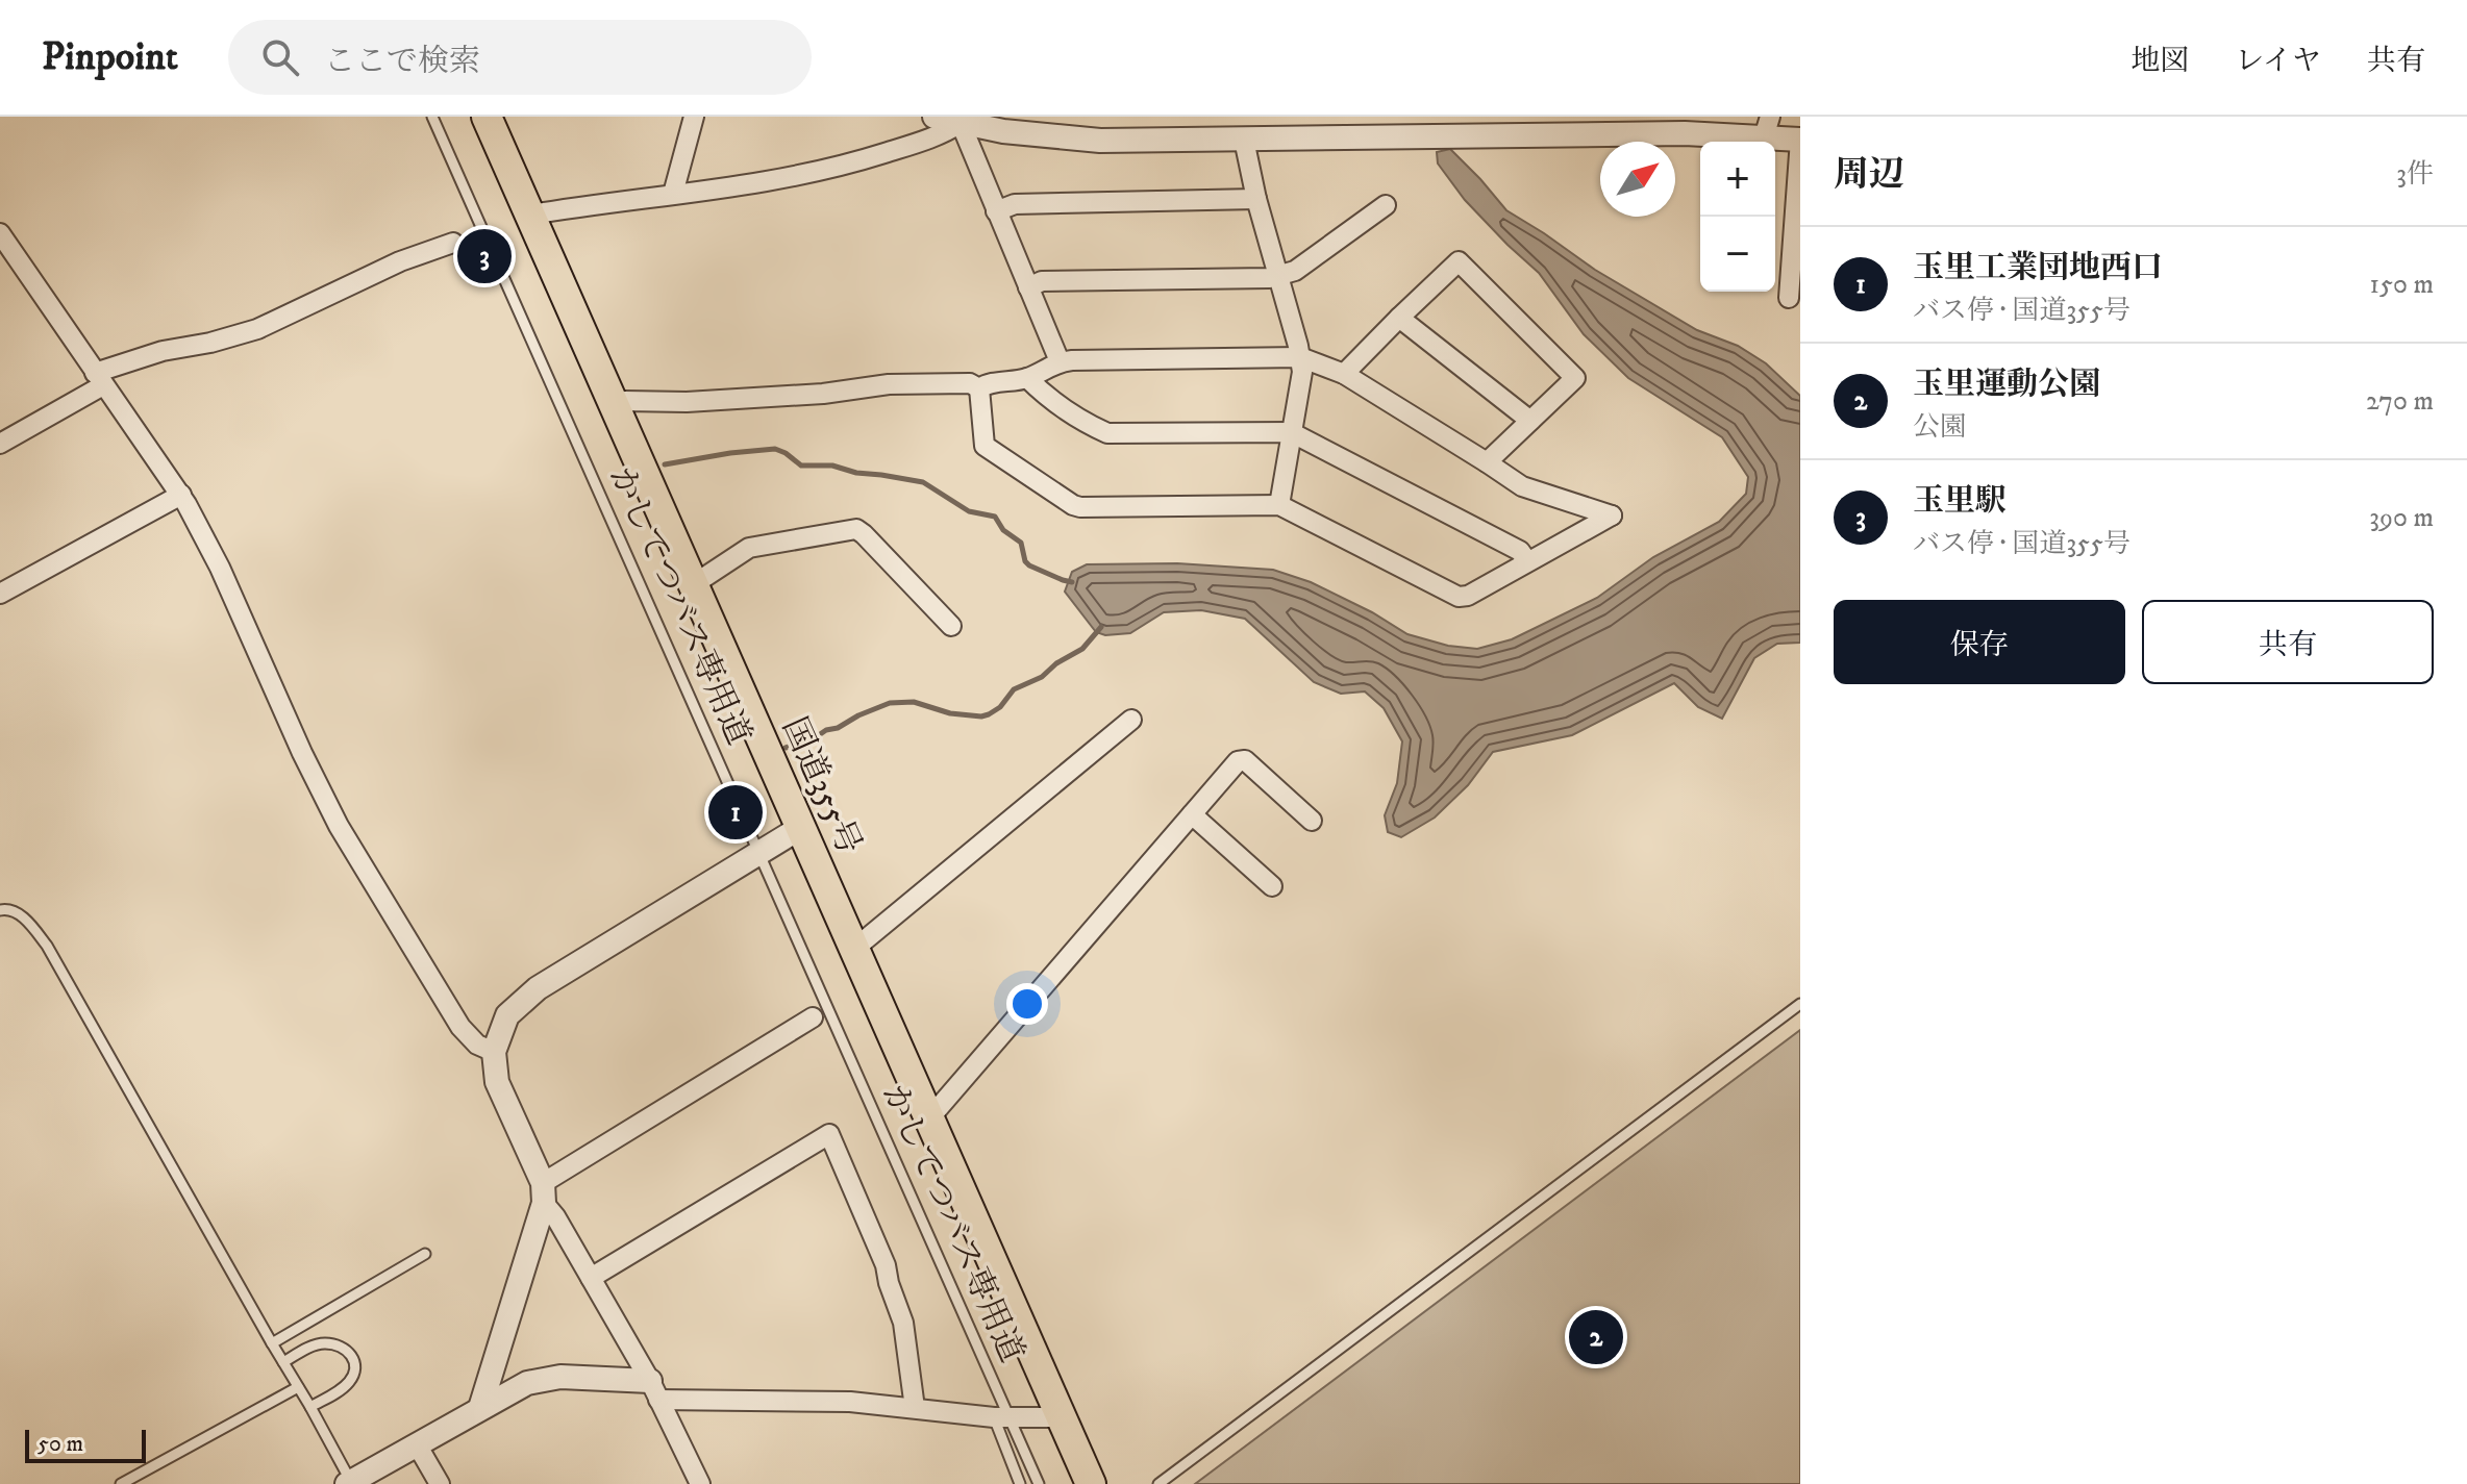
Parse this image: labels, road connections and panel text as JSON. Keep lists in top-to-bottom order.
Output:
{
  "streets": {
    "highway": ["国道355号"],
    "lane": ["かしてつバス専用道"]
  },
  "scale_bar": "50 m",
  "north": "top right",
  "page": {
    "header": "Pinpoint",
    "search": "ここで検索",
    "nav": ["地図", "レイヤ", "共有"],
    "heading": ["周辺", "3件"],
    "map_buttons": ["+", "−"],
    "pins": ["3", "1", "2"],
    "list": [
      {
        "mark": "1",
        "name": "玉里工業団地西口",
        "note": "バス停 · 国道355号",
        "value": "150 m"
      },
      {
        "mark": "2",
        "name": "玉里運動公園",
        "note": "公園",
        "value": "270 m"
      },
      {
        "mark": "3",
        "name": "玉里駅",
        "note": "バス停 · 国道355号",
        "value": "390 m"
      }
    ],
    "buttons": ["保存", "共有"],
    "scale": "50 m"
  }
}
